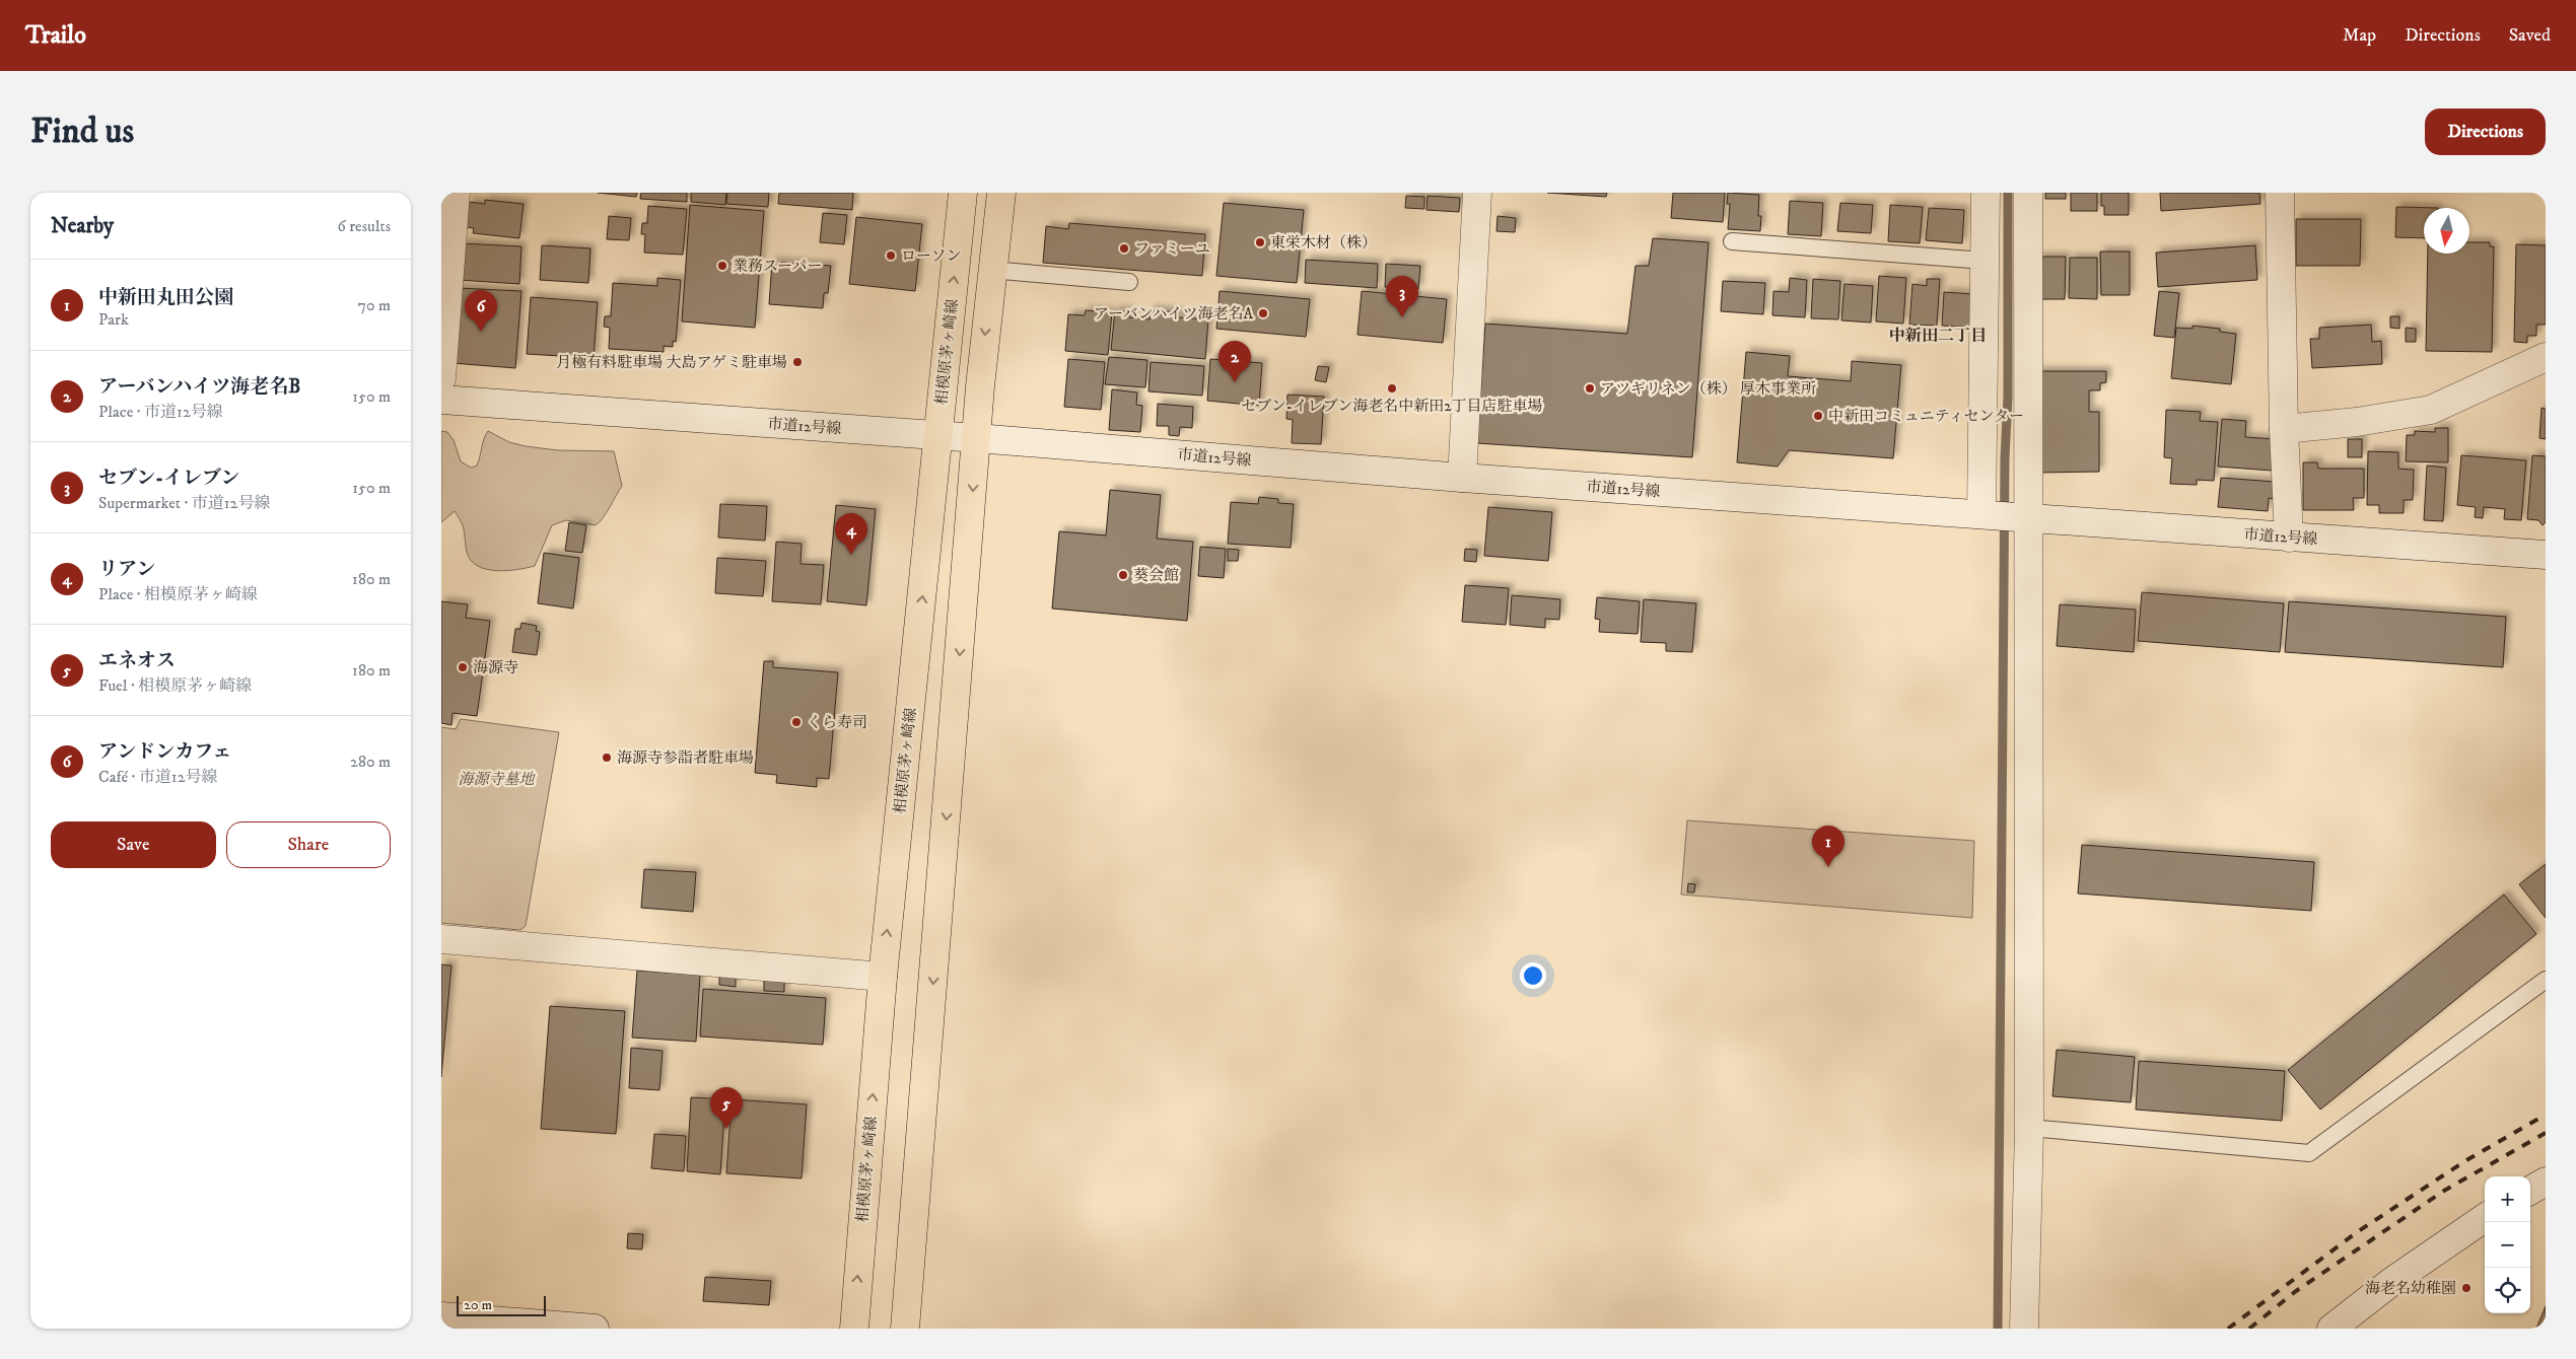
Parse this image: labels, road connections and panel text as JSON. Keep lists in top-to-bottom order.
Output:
{
  "streets": {
    "main road": ["相模原茅ヶ崎線"],
    "street": ["市道12号線"]
  },
  "crossings": [
    ["相模原茅ヶ崎線", "市道12号線"]
  ],
  "districts": ["中新田二丁目"],
  "parks": ["海源寺墓地"],
  "places": [
    "東栄木材（株）",
    "ファミーユ",
    "ローソン",
    "業務スーパー",
    "アーバンハイツ海老名A",
    "月極有料駐車場 大島アゲミ駐車場",
    "セブン-イレブン海老名中新田2丁目店駐車場",
    "アツギリネン（株） 厚木事業所",
    "中新田コミュニティセンター",
    "葵会館",
    "海源寺",
    "くら寿司",
    "海源寺参詣者駐車場",
    "海老名幼稚園"
  ],
  "scale_bar": "20 m",
  "north": "bottom",
  "page": {
    "header": "Trailo",
    "nav": ["Map", "Directions", "Saved"],
    "buttons": [
      "Directions",
      ["Save", "Share"]
    ],
    "title": "Find us",
    "heading": ["Nearby", "6 results"],
    "list": [
      {
        "mark": "1",
        "name": "中新田丸田公園",
        "note": "Park",
        "value": "70 m"
      },
      {
        "mark": "2",
        "name": "アーバンハイツ海老名B",
        "note": "Place · 市道12号線",
        "value": "150 m"
      },
      {
        "mark": "3",
        "name": "セブン-イレブン",
        "note": "Supermarket · 市道12号線",
        "value": "150 m"
      },
      {
        "mark": "4",
        "name": "リアン",
        "note": "Place · 相模原茅ヶ崎線",
        "value": "180 m"
      },
      {
        "mark": "5",
        "name": "エネオス",
        "note": "Fuel · 相模原茅ヶ崎線",
        "value": "180 m"
      },
      {
        "mark": "6",
        "name": "アンドンカフェ",
        "note": "Café · 市道12号線",
        "value": "280 m"
      }
    ],
    "pins": [
      "3",
      "6",
      "2",
      "4",
      "1",
      "5"
    ],
    "map_buttons": ["+", "−"],
    "scale": "20 m"
  }
}
